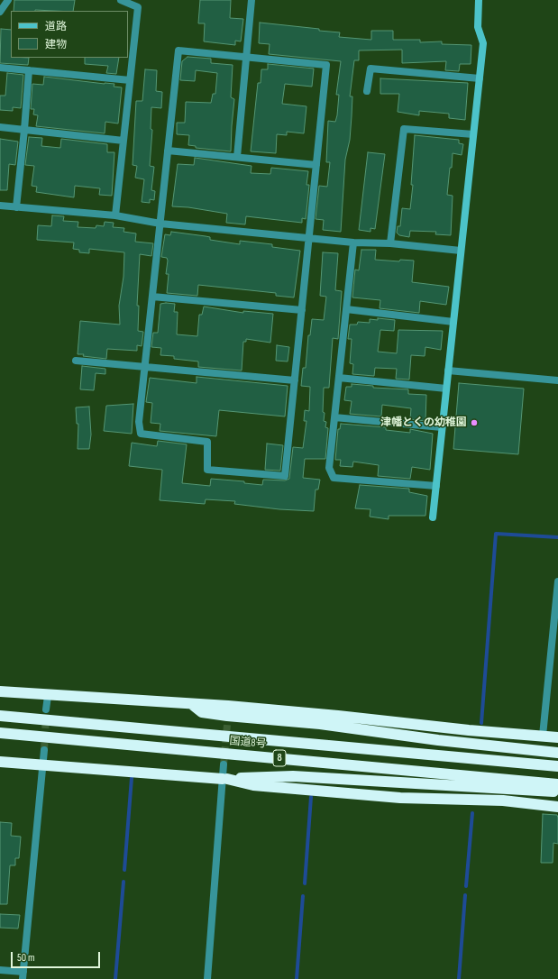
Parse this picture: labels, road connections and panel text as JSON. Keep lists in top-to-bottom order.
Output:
{
  "streets": {
    "highway": ["国道8号", "8"]
  },
  "places": ["津幡とくの幼稚園"],
  "legend": ["道路", "建物"],
  "scale_bar": "50 m"
}
